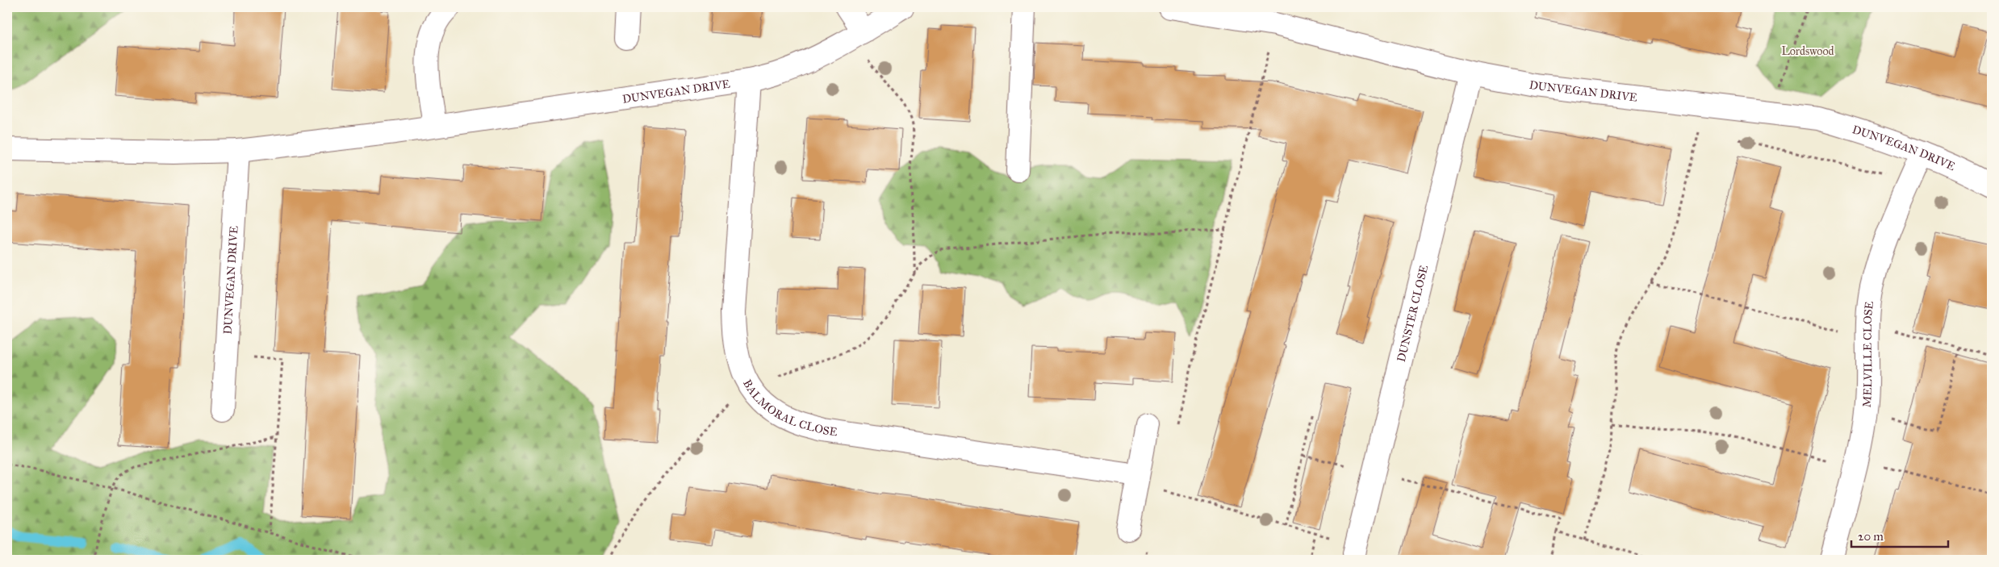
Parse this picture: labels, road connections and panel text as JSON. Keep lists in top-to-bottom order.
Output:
{
  "streets": {
    "street": [
      "DUNVEGAN DRIVE",
      "DUNSTER CLOSE",
      "MELVILLE CLOSE",
      "BALMORAL CLOSE"
    ]
  },
  "crossings": [
    ["DUNVEGAN DRIVE", "DUNSTER CLOSE"],
    ["DUNVEGAN DRIVE", "MELVILLE CLOSE"],
    ["DUNVEGAN DRIVE", "BALMORAL CLOSE"]
  ],
  "parks": ["Lordswood"],
  "scale_bar": "20 m"
}
